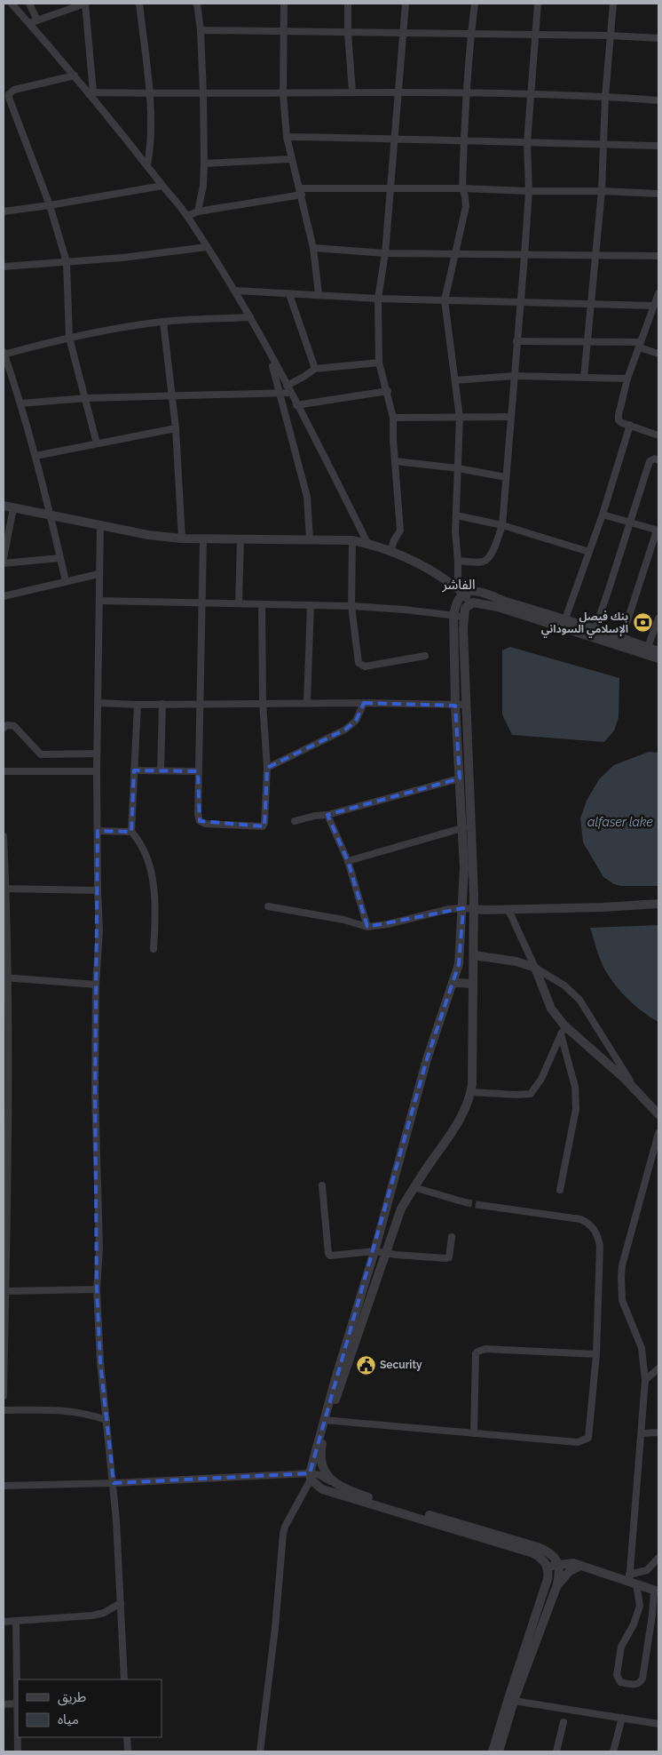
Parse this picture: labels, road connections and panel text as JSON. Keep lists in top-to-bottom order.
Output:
{
  "districts": ["الفاشر"],
  "water": ["alfaser lake"],
  "places": {
    "bank": ["بنك فيصل الإسلامي السوداني"],
    "public building": ["Security"]
  },
  "legend": ["طريق", "مياه"]
}
